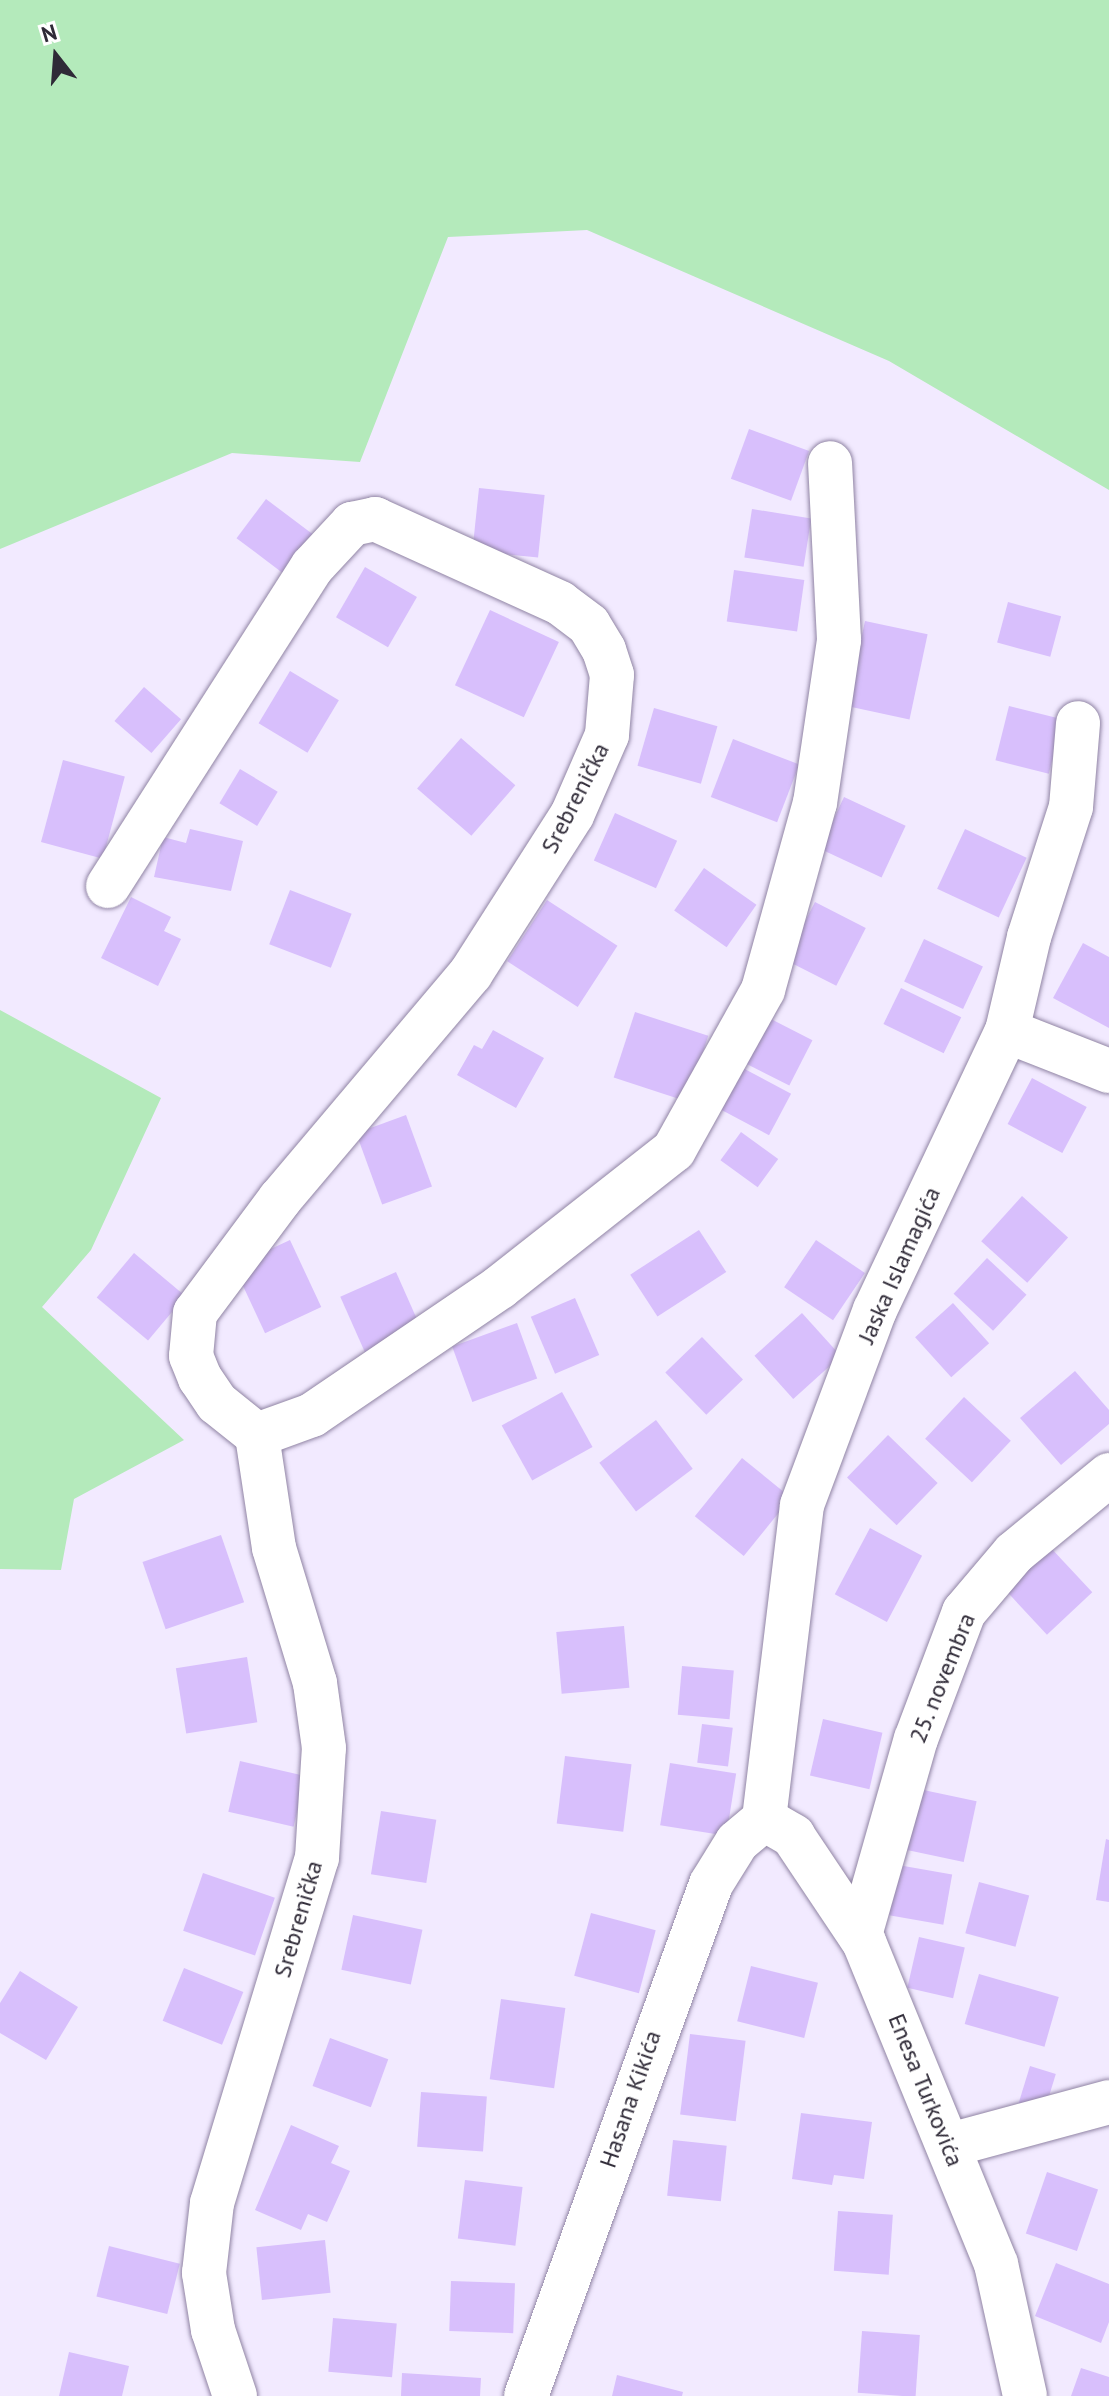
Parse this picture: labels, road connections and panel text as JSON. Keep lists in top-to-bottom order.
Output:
{
  "streets": {
    "street": [
      "Srebrenička",
      "Jaska Islamagića",
      "25. novembra",
      "Enesa Turkovića",
      "Hasana Kikića"
    ]
  },
  "crossings": [
    ["Jaska Islamagića", "Enesa Turkovića"],
    ["Jaska Islamagića", "Hasana Kikića"],
    ["25. novembra", "Enesa Turkovića"],
    ["Enesa Turkovića", "Hasana Kikića"]
  ],
  "north": "top"
}
